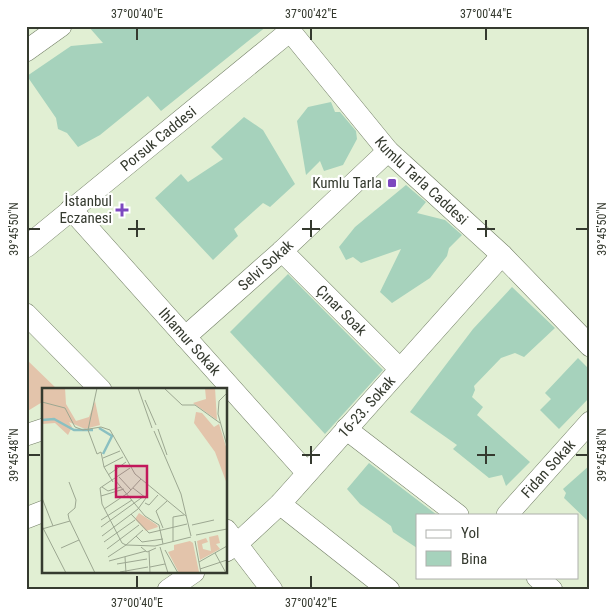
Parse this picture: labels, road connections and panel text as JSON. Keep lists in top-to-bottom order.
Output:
{
  "streets": {
    "street": [
      "Porsuk Caddesi",
      "Kumlu Tarla Caddesi",
      "Selvi Sokak",
      "Çınar Soak",
      "Ihlamur Sokak",
      "16-23. Sokak",
      "Fidan Sokak"
    ]
  },
  "crossings": [
    ["Porsuk Caddesi", "Kumlu Tarla Caddesi"],
    ["Porsuk Caddesi", "Ihlamur Sokak"],
    ["Kumlu Tarla Caddesi", "Selvi Sokak"],
    ["Kumlu Tarla Caddesi", "16-23. Sokak"],
    ["Selvi Sokak", "Çınar Soak"],
    ["Selvi Sokak", "Ihlamur Sokak"],
    ["Çınar Soak", "16-23. Sokak"],
    ["Ihlamur Sokak", "16-23. Sokak"]
  ],
  "places": {
    "transit": ["Kumlu Tarla"],
    "health": ["İstanbul Eczanesi"]
  },
  "legend": ["Yol", "Bina"],
  "coordinates": [
    "37°00'40\"E",
    "37°00'42\"E",
    "37°00'44\"E",
    "39°45'50\"N",
    "39°45'48\"N"
  ]
}
